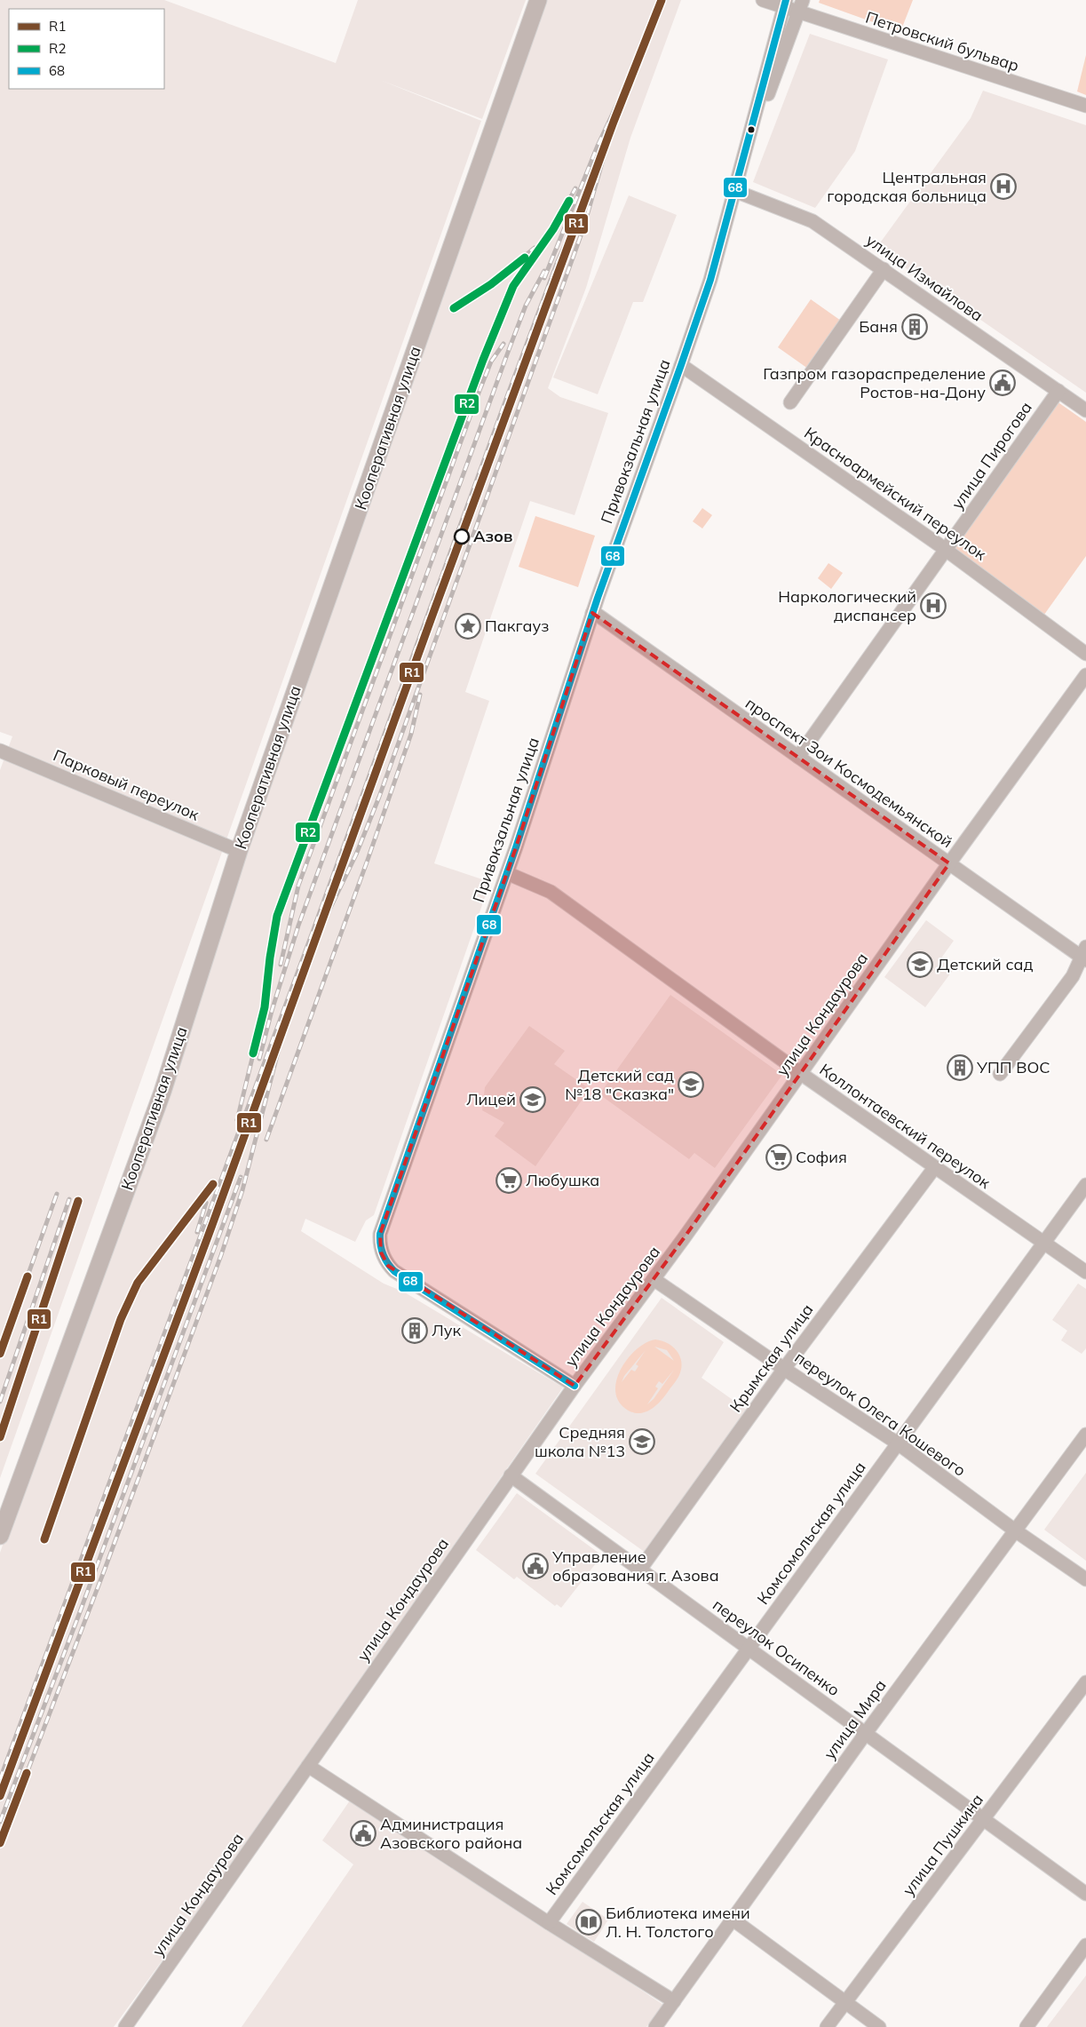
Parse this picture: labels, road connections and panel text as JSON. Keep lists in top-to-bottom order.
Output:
{
  "streets": {
    "main road": ["Кооперативная улица"],
    "street": [
      "Петровский бульвар",
      "улица Измайлова",
      "Привокзальная улица",
      "улица Пирогова",
      "Красноармейский переулок",
      "проспект Зои Космодемьянской",
      "Парковый переулок",
      "улица Кондаурова",
      "Коллонтаевский переулок",
      "Крымская улица",
      "переулок Олега Кошевого",
      "Комсомольская улица",
      "переулок Осипенко",
      "улица Мира",
      "улица Пушкина"
    ]
  },
  "crossings": [
    ["Петровский бульвар", "Привокзальная улица"],
    ["улица Измайлова", "Привокзальная улица"],
    ["улица Измайлова", "улица Пирогова"],
    ["Кооперативная улица", "Парковый переулок"],
    ["Привокзальная улица", "Красноармейский переулок"],
    ["Привокзальная улица", "проспект Зои Космодемьянской"],
    ["Привокзальная улица", "улица Кондаурова"],
    ["Привокзальная улица", "Коллонтаевский переулок"],
    ["улица Пирогова", "Красноармейский переулок"],
    ["улица Пирогова", "проспект Зои Космодемьянской"],
    ["проспект Зои Космодемьянской", "улица Кондаурова"],
    ["улица Кондаурова", "Коллонтаевский переулок"],
    ["улица Кондаурова", "переулок Олега Кошевого"],
    ["улица Кондаурова", "переулок Осипенко"],
    ["Коллонтаевский переулок", "Крымская улица"],
    ["Коллонтаевский переулок", "Комсомольская улица"],
    ["Крымская улица", "переулок Олега Кошевого"],
    ["Крымская улица", "переулок Осипенко"],
    ["переулок Олега Кошевого", "Комсомольская улица"],
    ["переулок Олега Кошевого", "улица Мира"],
    ["Комсомольская улица", "переулок Осипенко"],
    ["переулок Осипенко", "улица Мира"],
    ["переулок Осипенко", "улица Пушкина"]
  ],
  "places": {
    "hospital": ["Центральная городская больница", "Наркологический диспансер"],
    "building": ["Баня", "УПП ВОС", "Лук"],
    "public building": ["Газпром газораспределение Ростов-на-Дону", "Управление образования г. Азова", "Администрация Азовского района"],
    "other": ["Азов"],
    "place": ["Пакгауз"],
    "school or university": [
      "Детский сад",
      "Детский сад №18 \"Сказка\"",
      "Лицей",
      "Средняя школа №13"
    ],
    "supermarket": ["София", "Любушка"],
    "library": ["Библиотека имени Л. Н. Толстого"]
  },
  "lines": ["transit line R1", "transit line 68", "transit line R2"],
  "legend": ["R1", "R2", "68"]
}
